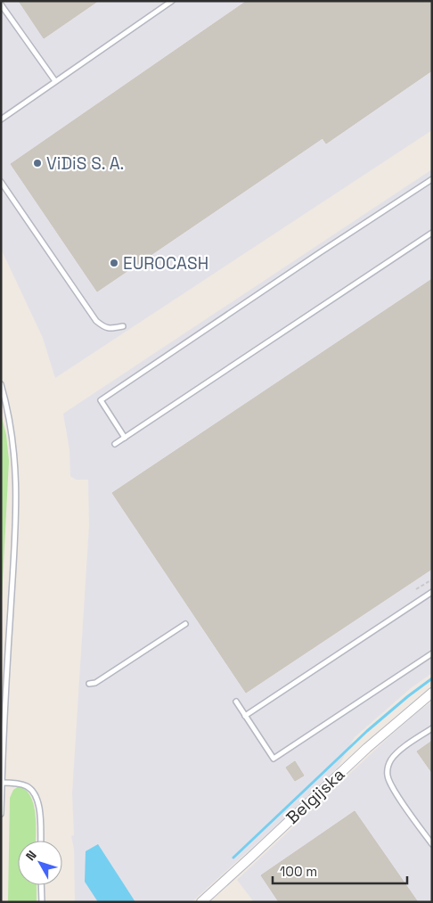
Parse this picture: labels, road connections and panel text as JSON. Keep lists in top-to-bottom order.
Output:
{
  "streets": {
    "street": ["Belgijska"]
  },
  "places": ["ViDiS S. A.", "EUROCASH"],
  "scale_bar": "100 m",
  "north": "top left"
}
